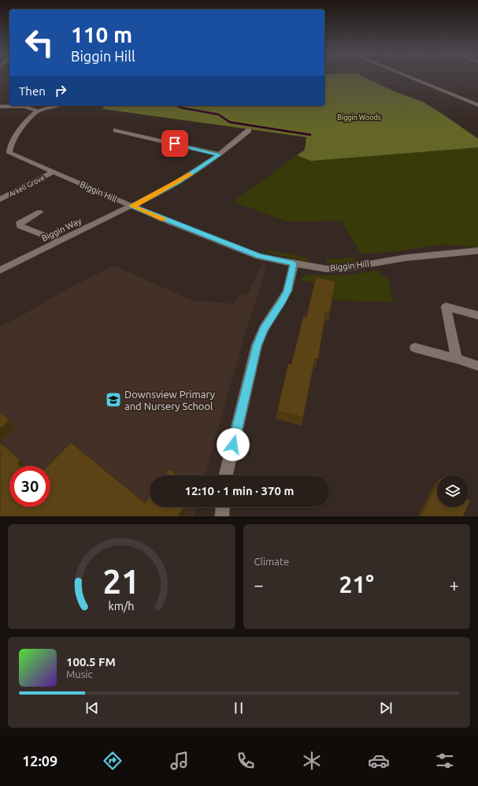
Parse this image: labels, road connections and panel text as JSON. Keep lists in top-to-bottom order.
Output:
{
  "streets": {
    "street": ["Arkell Grove", "Biggin Hill", "Biggin Way"]
  },
  "crossings": [
    ["Arkell Grove", "Biggin Hill"],
    ["Biggin Hill", "Biggin Way"]
  ],
  "parks": ["Biggin Woods"],
  "places": {
    "school or university": ["Downsview Primary and Nursery School"]
  },
  "page": {
    "turn": ["110 m", "Biggin Hill"],
    "then": "Then",
    "limit": "30",
    "trip": "12:10 · 1 min · 370 m",
    "tile": "Climate",
    "heat": ["−", "21°", "+"],
    "song": ["100.5 FM", "Music"],
    "tabs": "12:09",
    "gauge": ["21", "km/h"]
  }
}
